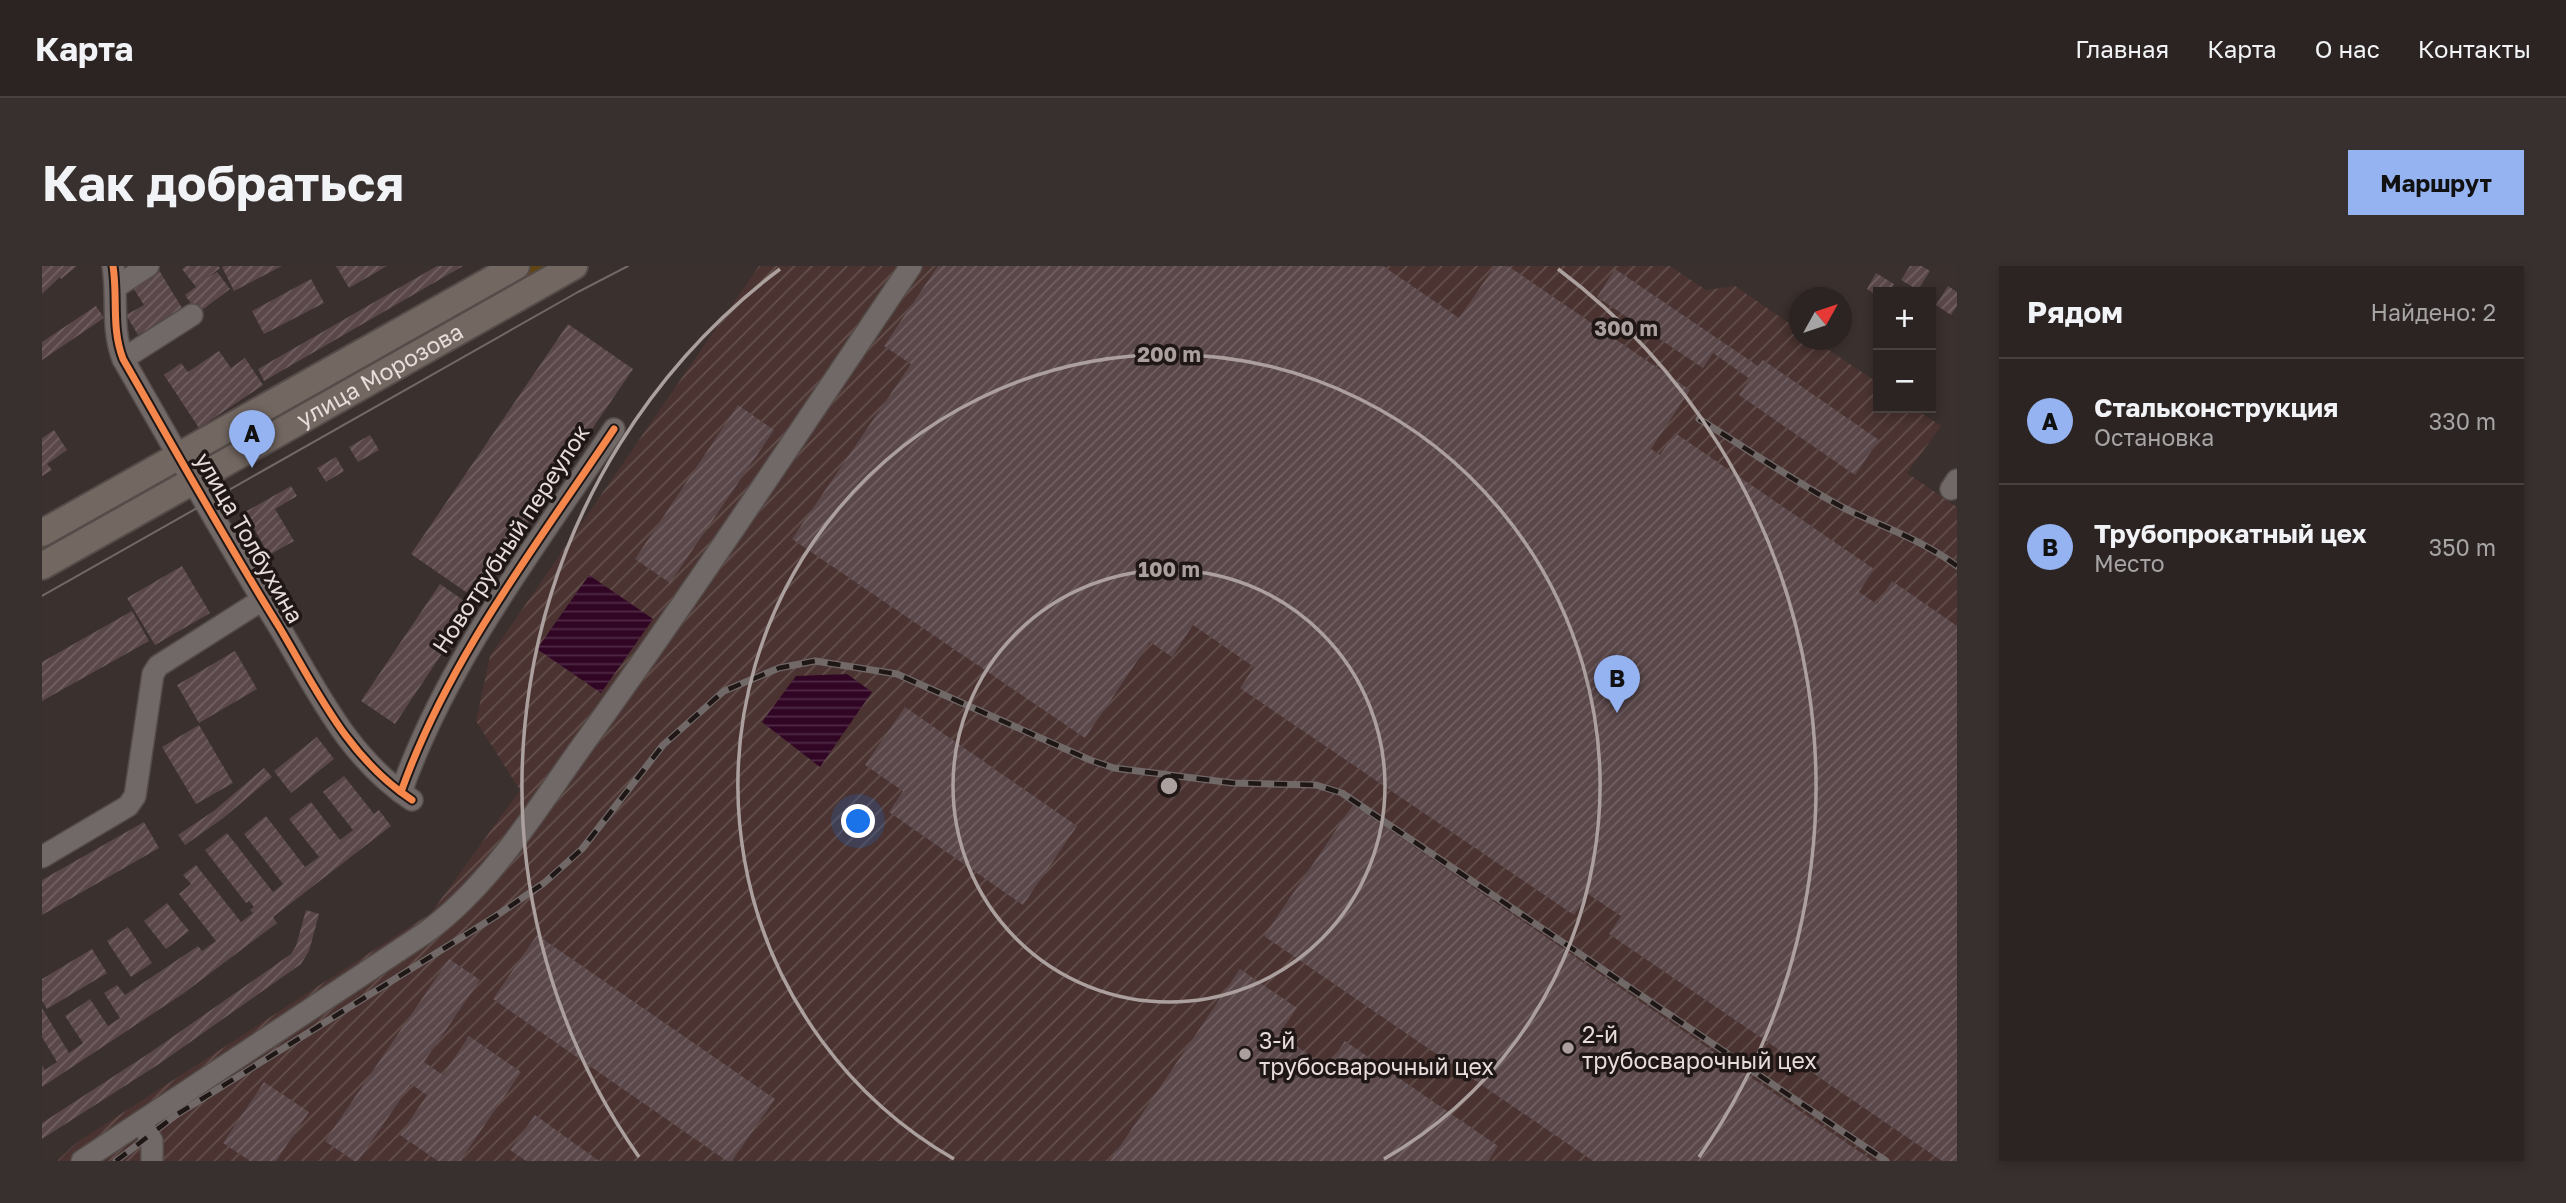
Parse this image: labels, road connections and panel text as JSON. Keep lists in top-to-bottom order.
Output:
{
  "streets": {
    "main road": ["улица Морозова"],
    "street": ["улица Толбухина", "Новотрубный переулок"]
  },
  "crossings": [
    ["улица Морозова", "улица Толбухина"],
    ["улица Толбухина", "Новотрубный переулок"]
  ],
  "places": ["2-й трубосварочный цех", "3-й трубосварочный цех"],
  "north": "top right",
  "page": {
    "header": "Карта",
    "nav": [
      "Главная",
      "Карта",
      "О нас",
      "Контакты"
    ],
    "buttons": "Маршрут",
    "title": "Как добраться",
    "heading": ["Рядом", "Найдено: 2"],
    "map_buttons": ["+", "−"],
    "list": [
      {
        "mark": "A",
        "name": "Стальконструкция",
        "note": "Остановка",
        "value": "330 m"
      },
      {
        "mark": "B",
        "name": "Трубопрокатный цех",
        "note": "Место",
        "value": "350 m"
      }
    ],
    "pins": ["A", "B"]
  },
  "rings": ["300 m", "200 m", "100 m"]
}
